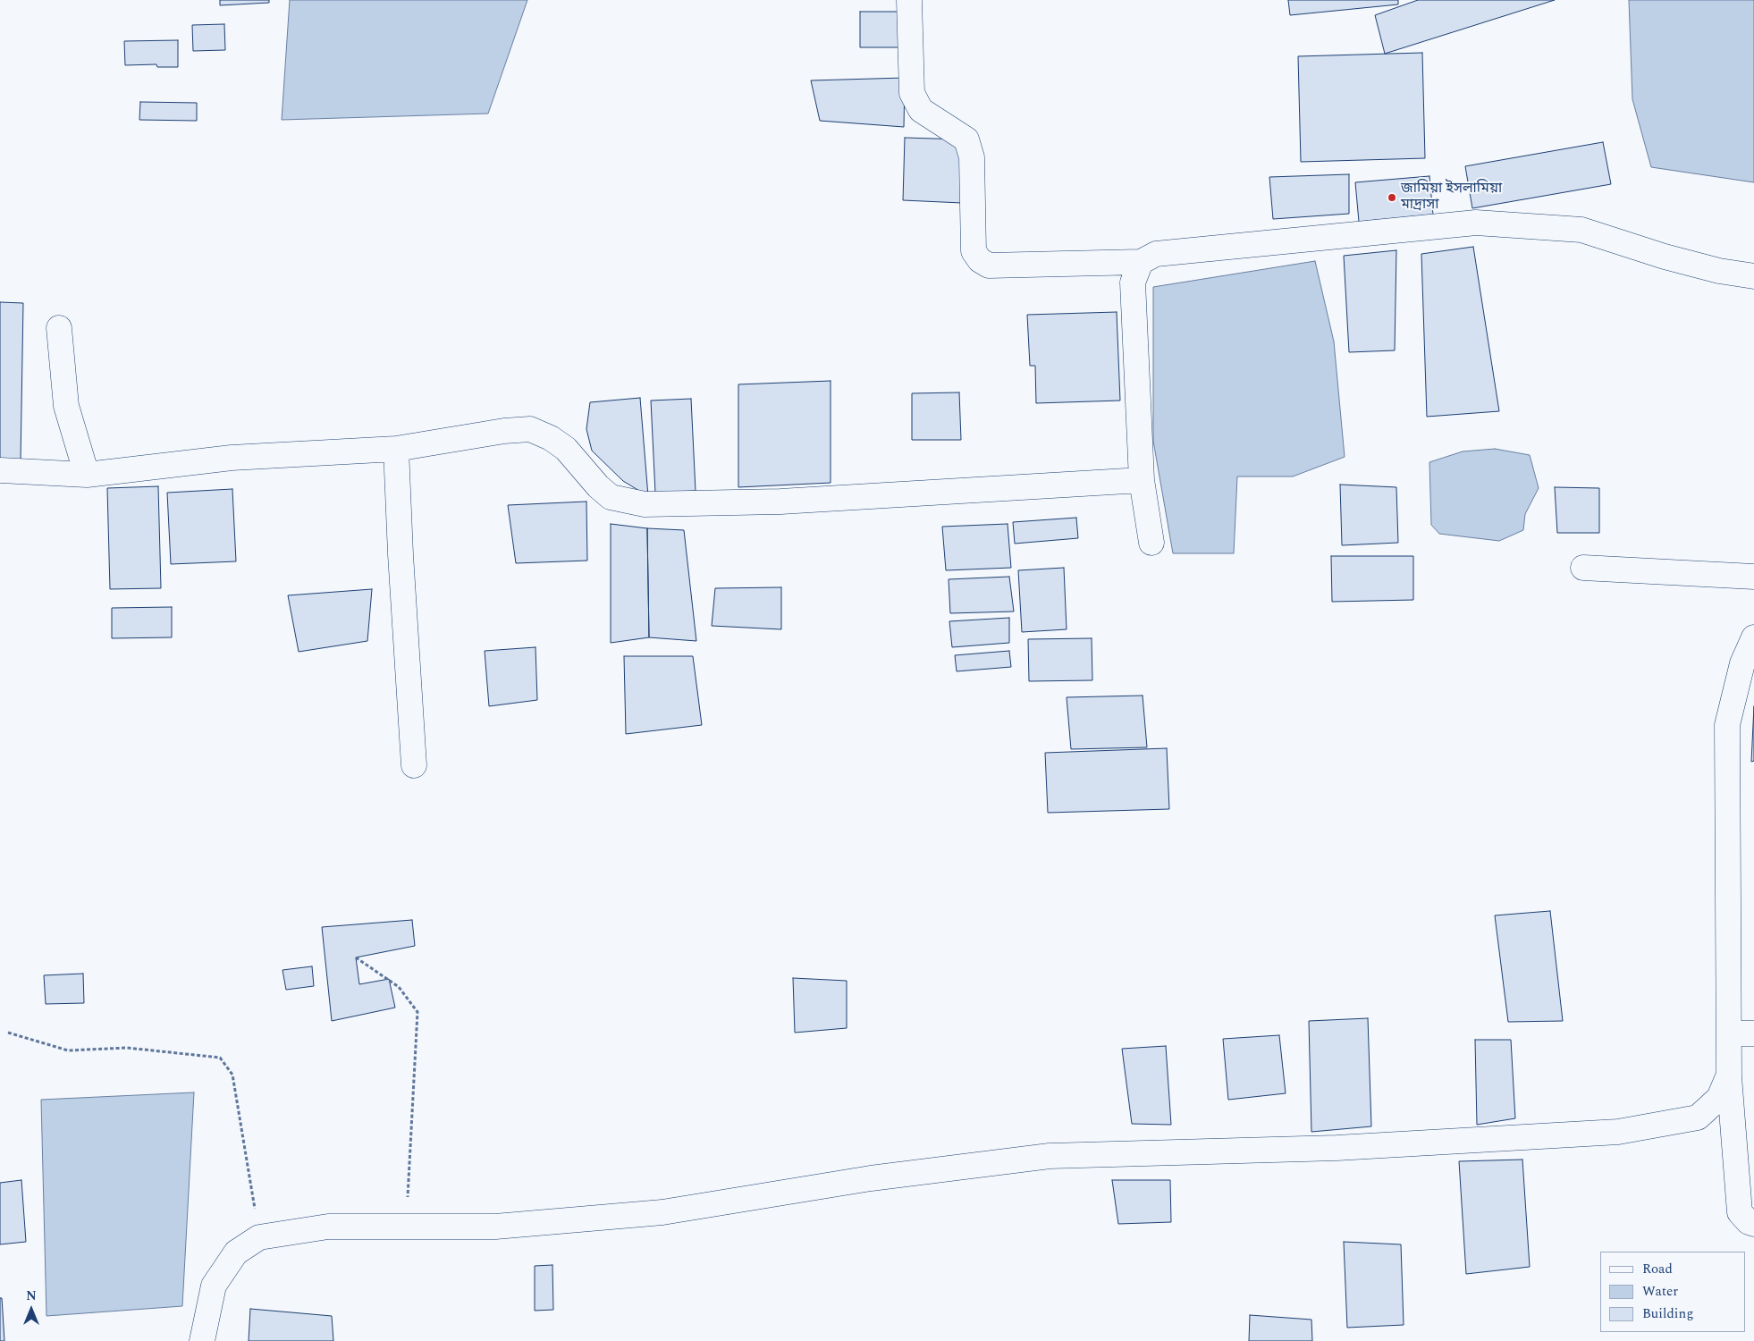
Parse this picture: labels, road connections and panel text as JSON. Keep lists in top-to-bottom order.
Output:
{
  "places": ["জামিয়া ইসলামিয়া মাদ্রাসা"],
  "legend": ["Road", "Water", "Building"],
  "north": "top"
}
